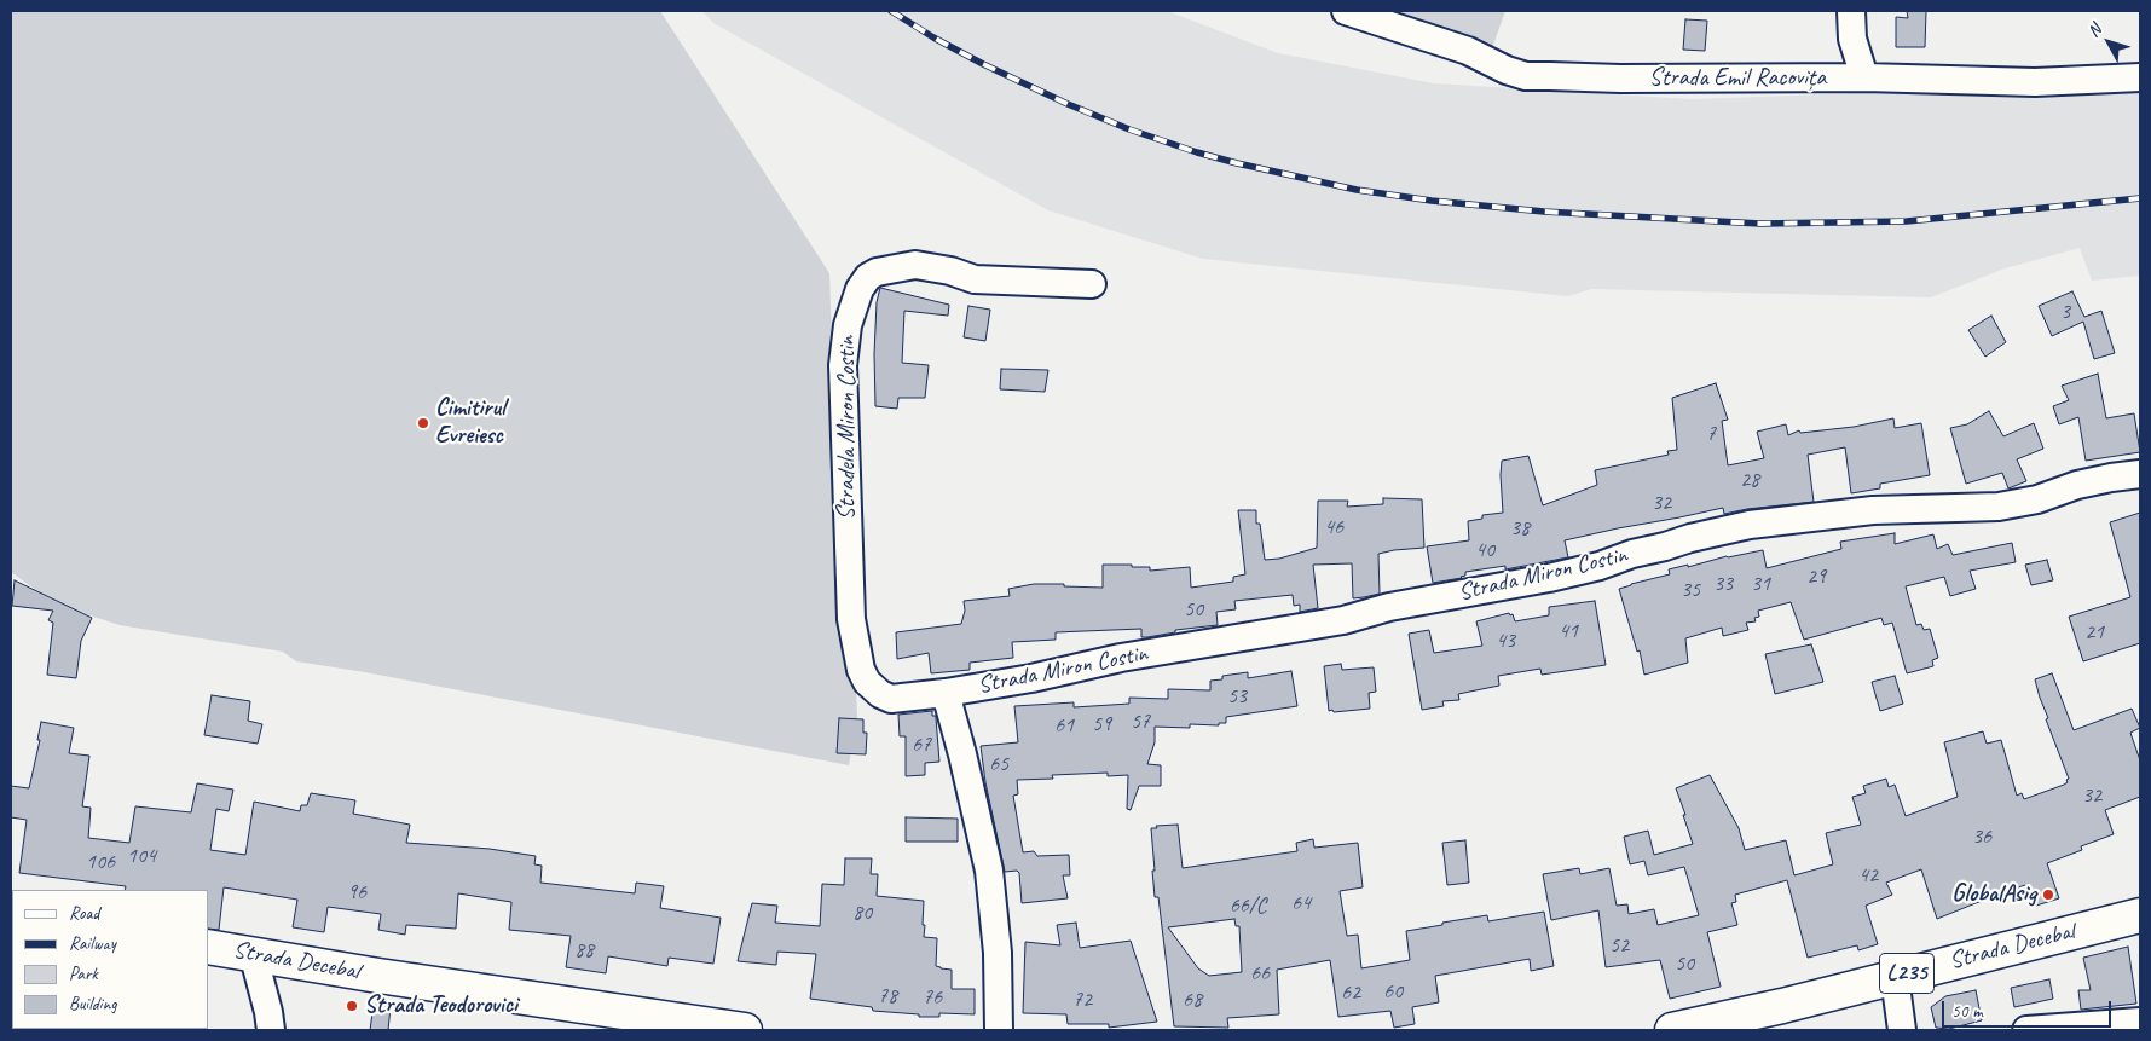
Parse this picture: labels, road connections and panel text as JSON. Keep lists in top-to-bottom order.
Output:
{
  "streets": {
    "main road": ["Strada Decebal", "L235"],
    "street": ["Strada Emil Racovița", "Stradela Miron Costin", "Strada Miron Costin"]
  },
  "crossings": [
    ["Stradela Miron Costin", "Strada Miron Costin"]
  ],
  "places": ["Cimitirul Evreiesc", "GlobalAsig", "Strada Teodorovici"],
  "house_numbers": [
    "3",
    "7",
    "28",
    "32",
    "46",
    "38",
    "40",
    "29",
    "33",
    "31",
    "35",
    "50",
    "41",
    "21",
    "43",
    "53",
    "57",
    "59",
    "61",
    "67",
    "65",
    "32",
    "36",
    "104",
    "106",
    "42",
    "96",
    "64",
    "66/C",
    "80",
    "52",
    "88",
    "50",
    "66",
    "60",
    "62",
    "78",
    "76",
    "72",
    "68"
  ],
  "legend": [
    "Road",
    "Railway",
    "Park",
    "Building"
  ],
  "scale_bar": "50 m",
  "north": "top left"
}
